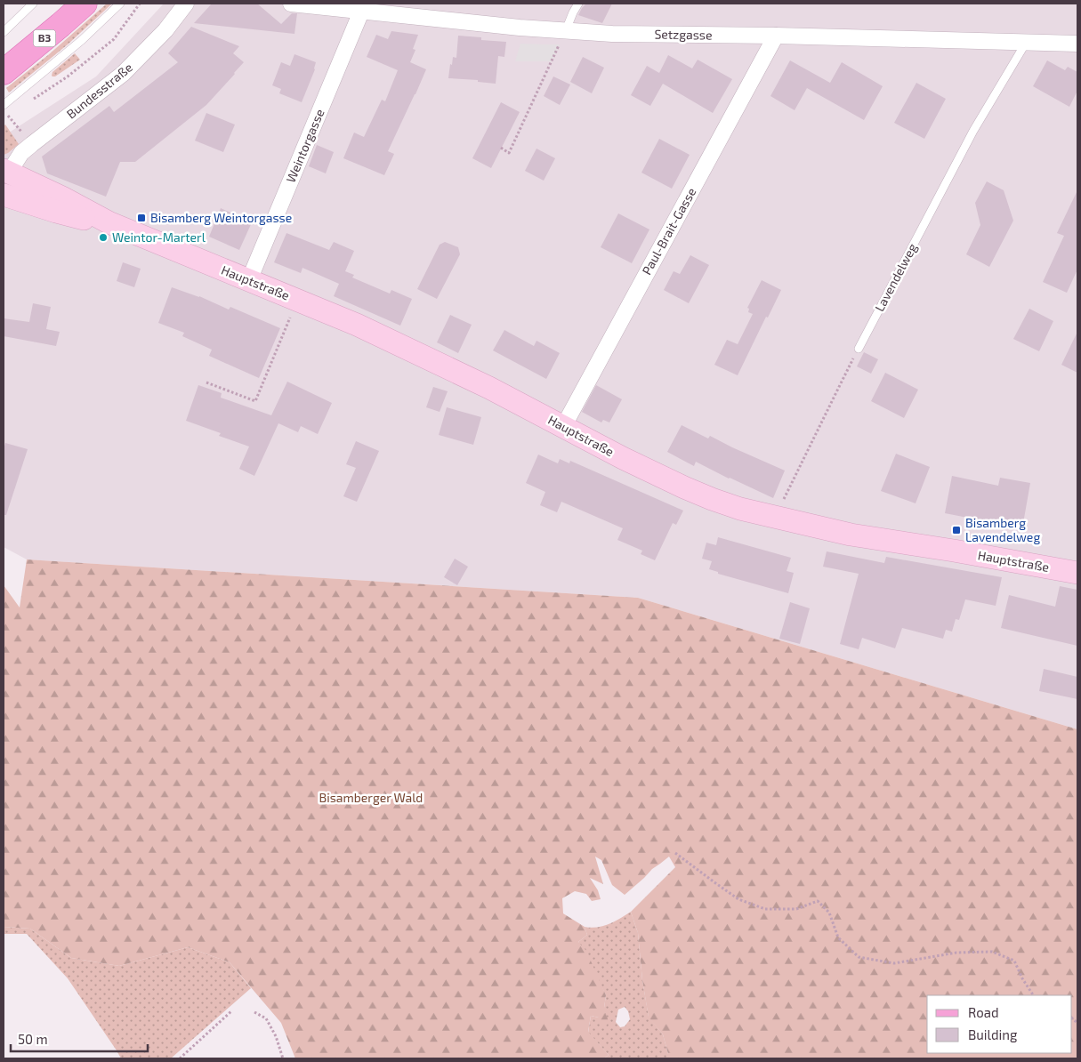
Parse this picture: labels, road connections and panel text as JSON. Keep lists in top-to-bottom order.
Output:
{
  "streets": {
    "main road": ["B3", "Hauptstraße"],
    "street": [
      "Setzgasse",
      "Bundesstraße",
      "Weintorgasse",
      "Paul-Brait-Gasse"
    ],
    "lane": ["Lavendelweg"]
  },
  "crossings": [
    ["Setzgasse", "Weintorgasse"],
    ["Setzgasse", "Paul-Brait-Gasse"],
    ["Setzgasse", "Lavendelweg"],
    ["Bundesstraße", "Hauptstraße"],
    ["Weintorgasse", "Hauptstraße"],
    ["Paul-Brait-Gasse", "Hauptstraße"]
  ],
  "parks": ["Bisamberger Wald"],
  "places": {
    "transit": ["Bisamberg Weintorgasse", "Bisamberg Lavendelweg"],
    "other": ["Weintor-Marterl"]
  },
  "legend": ["Road", "Building"],
  "scale_bar": "50 m"
}
